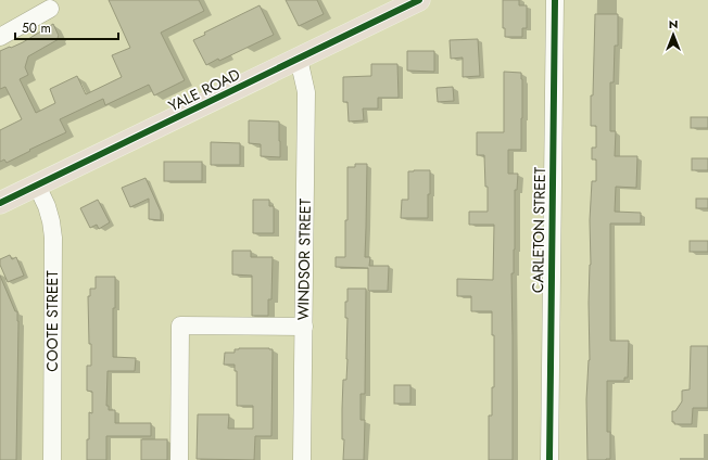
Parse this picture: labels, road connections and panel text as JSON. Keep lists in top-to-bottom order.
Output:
{
  "streets": {
    "main road": ["YALE ROAD"],
    "street": ["CARLETON STREET", "WINDSOR STREET", "COOTE STREET"]
  },
  "crossings": [
    ["YALE ROAD", "WINDSOR STREET"],
    ["YALE ROAD", "COOTE STREET"]
  ],
  "scale_bar": "50 m",
  "north": "top"
}
